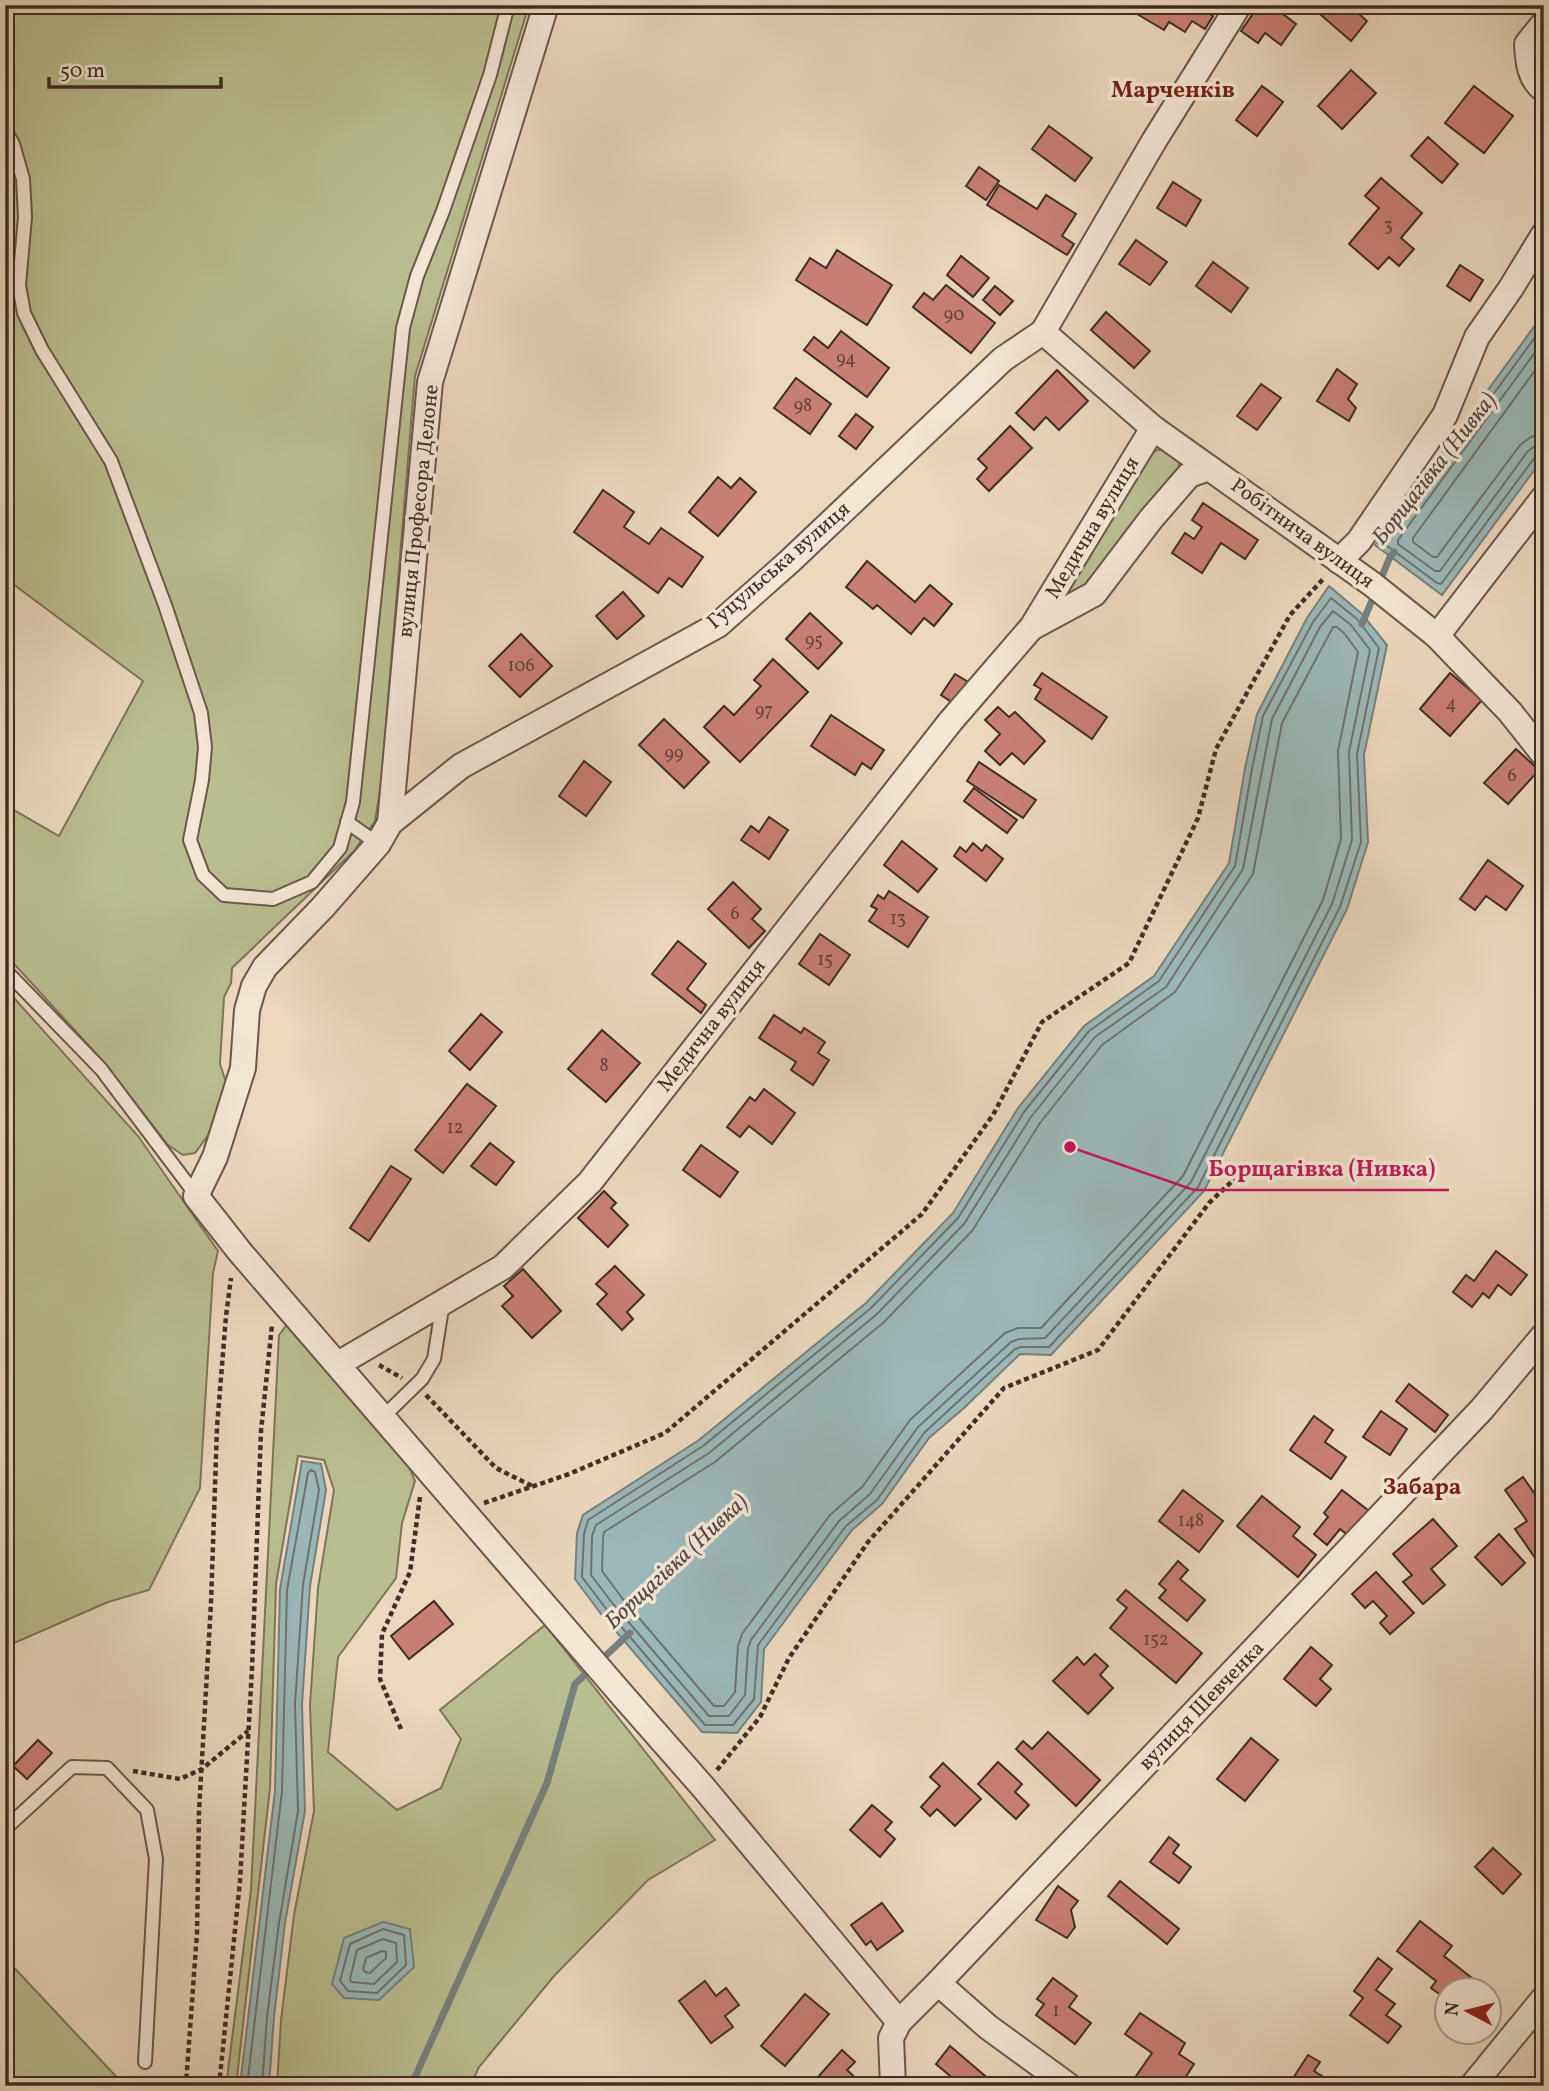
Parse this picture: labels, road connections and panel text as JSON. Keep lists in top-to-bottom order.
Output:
{
  "streets": {
    "street": [
      "вулиця Професора Делоне",
      "Медична вулиця",
      "Робітнича вулиця",
      "Гуцульська вулиця",
      "вулиця Шевченка"
    ]
  },
  "crossings": [
    ["вулиця Професора Делоне", "Гуцульська вулиця"],
    ["Медична вулиця", "Робітнича вулиця"],
    ["Робітнича вулиця", "Гуцульська вулиця"]
  ],
  "districts": ["Марченків", "Забара"],
  "water": ["Борщагівка (Нивка)"],
  "places": ["Борщагівка (Нивка)"],
  "house_numbers": [
    "3",
    "90",
    "94",
    "98",
    "95",
    "106",
    "4",
    "97",
    "99",
    "6",
    "6",
    "13",
    "15",
    "8",
    "12",
    "148",
    "152",
    "1"
  ],
  "scale_bar": "50 m",
  "north": "left"
}
